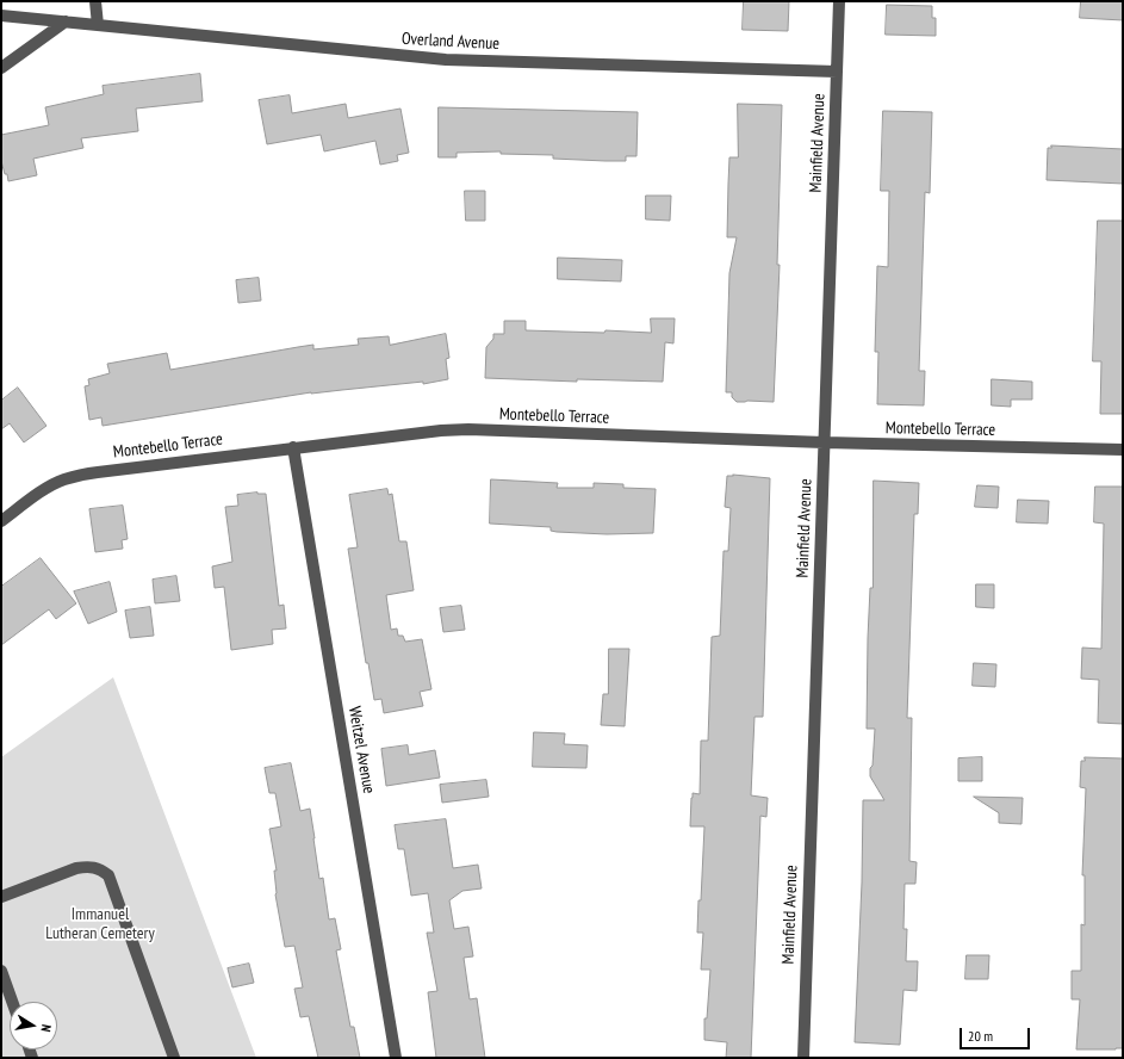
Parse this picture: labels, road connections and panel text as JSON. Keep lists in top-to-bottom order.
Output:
{
  "streets": {
    "street": [
      "Overland Avenue",
      "Mainfield Avenue",
      "Montebello Terrace",
      "Weitzel Avenue"
    ]
  },
  "crossings": [
    ["Overland Avenue", "Mainfield Avenue"],
    ["Mainfield Avenue", "Montebello Terrace"],
    ["Montebello Terrace", "Weitzel Avenue"]
  ],
  "parks": ["Immanuel Lutheran Cemetery"],
  "scale_bar": "20 m",
  "north": "right"
}
